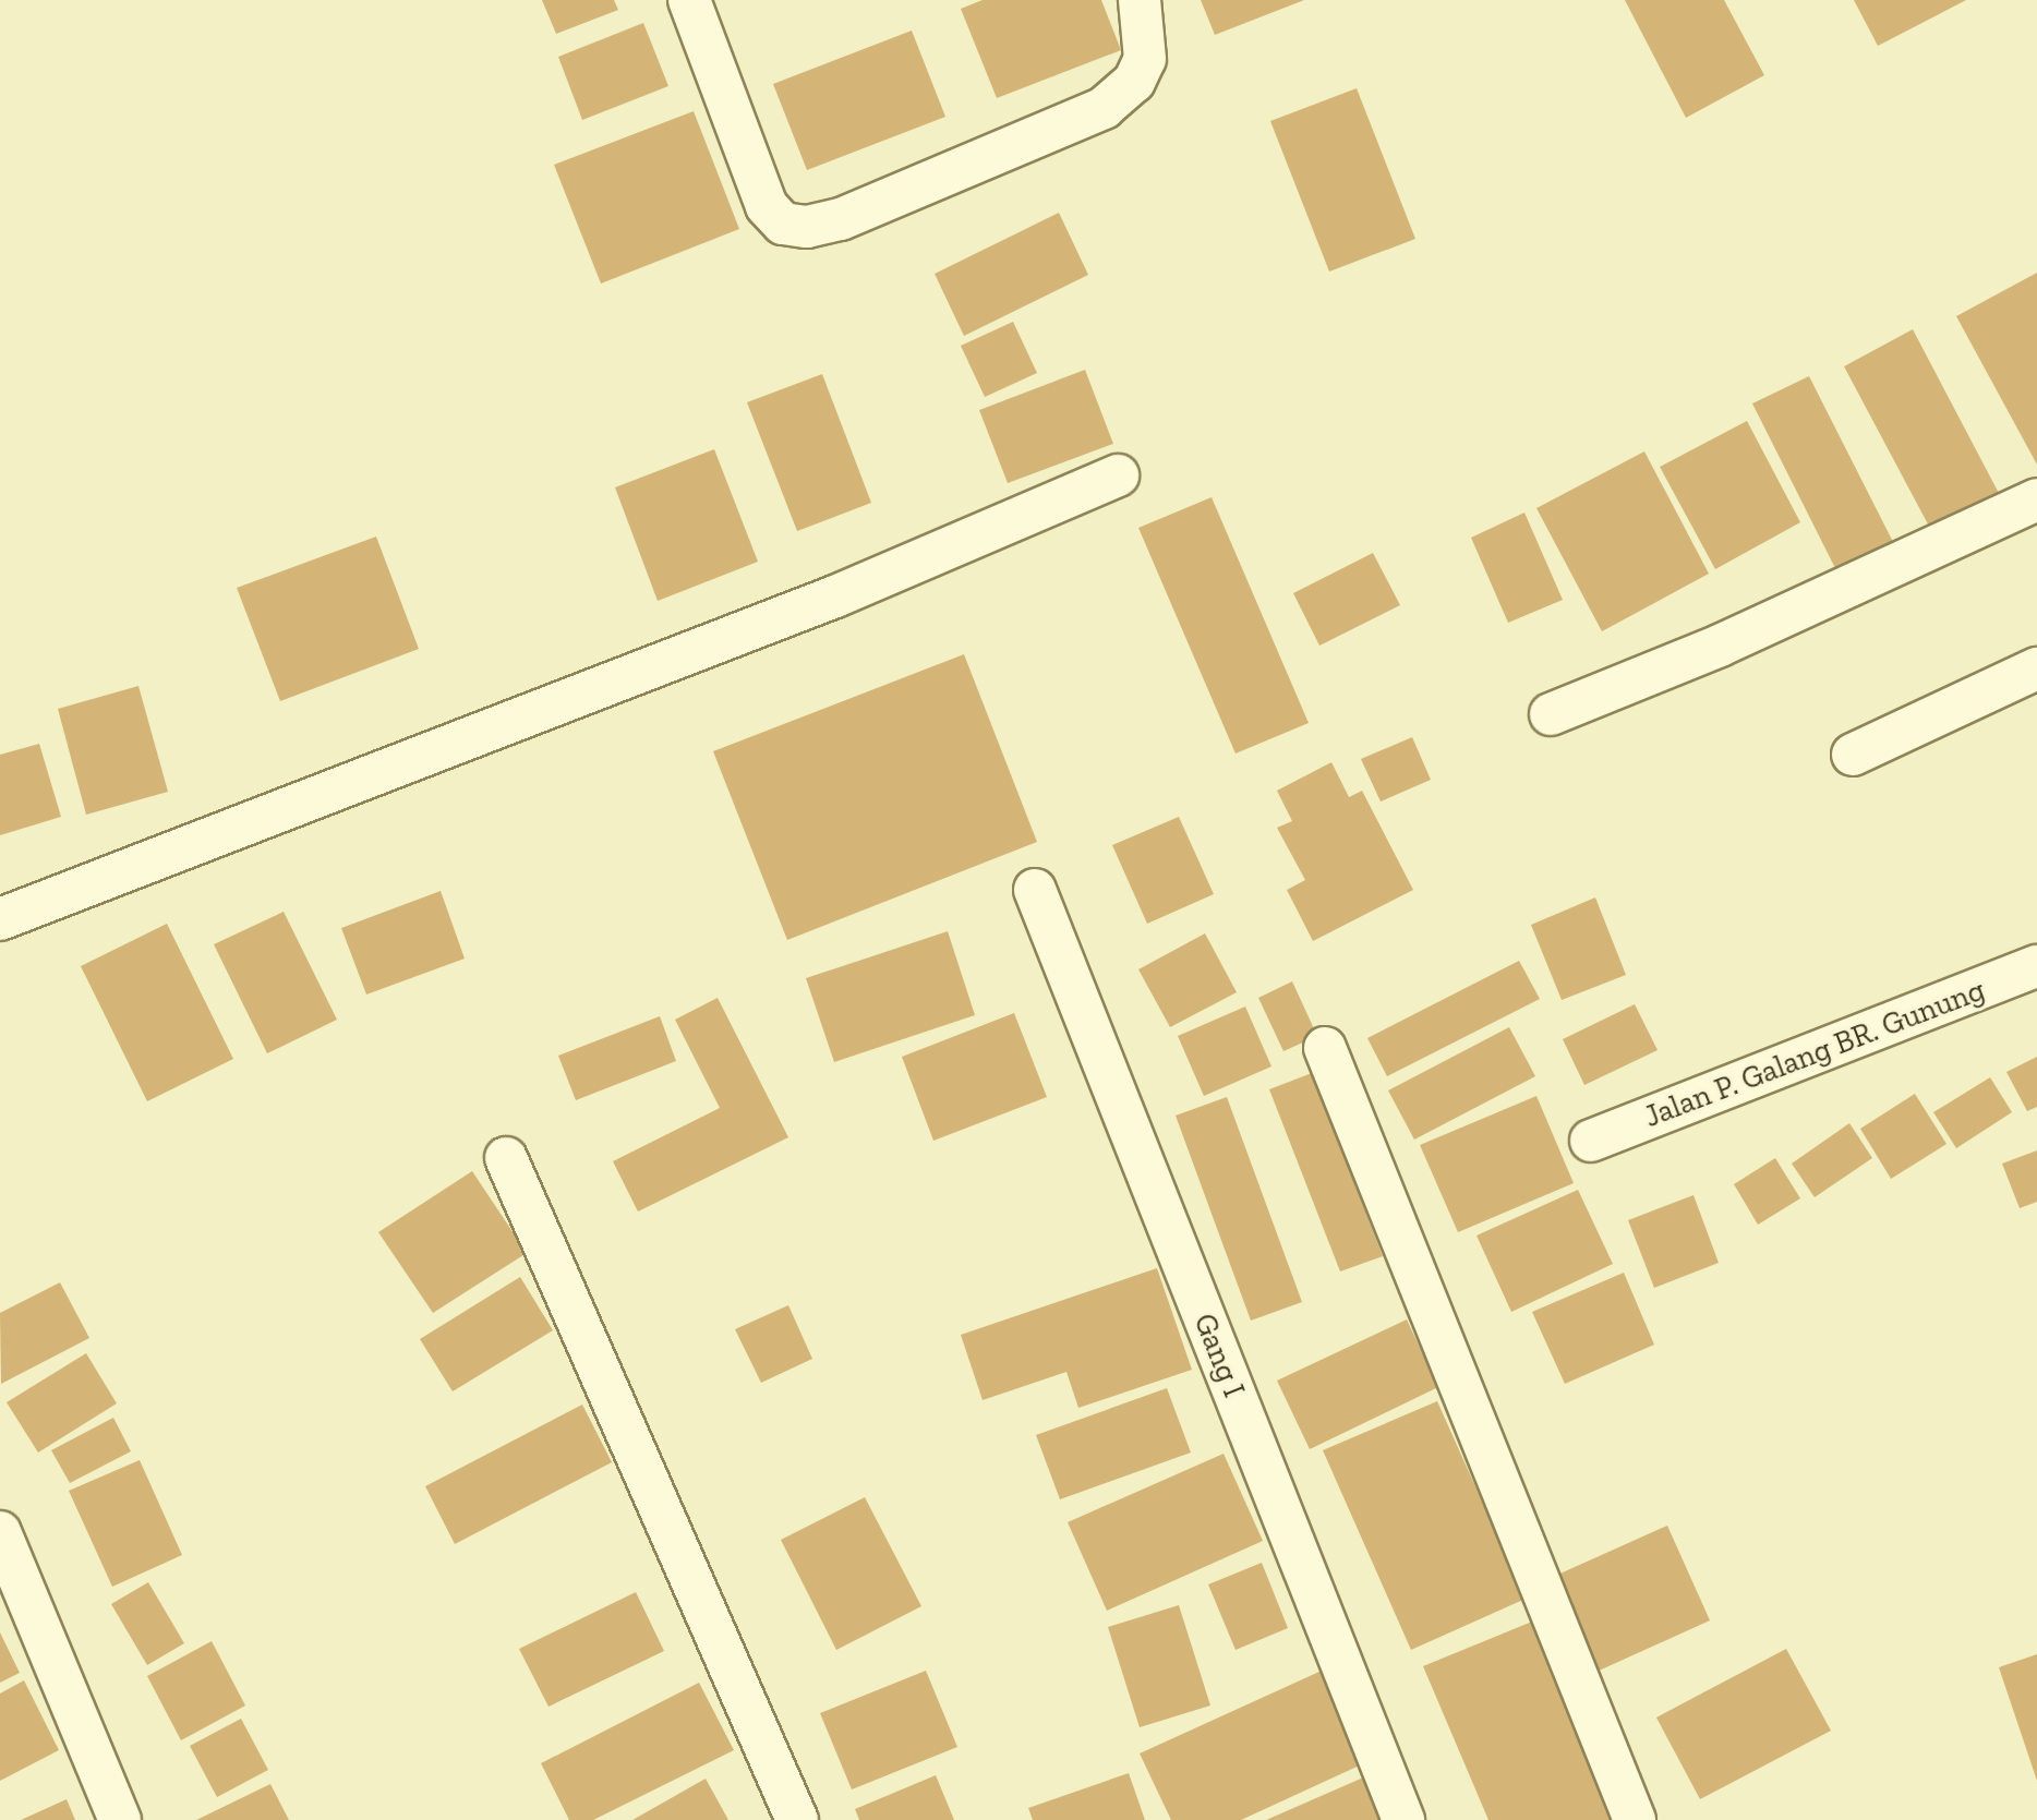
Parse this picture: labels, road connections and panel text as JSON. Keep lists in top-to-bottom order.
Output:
{
  "streets": {
    "street": ["Jalan P. Galang BR. Gunung", "Gang I"]
  }
}
